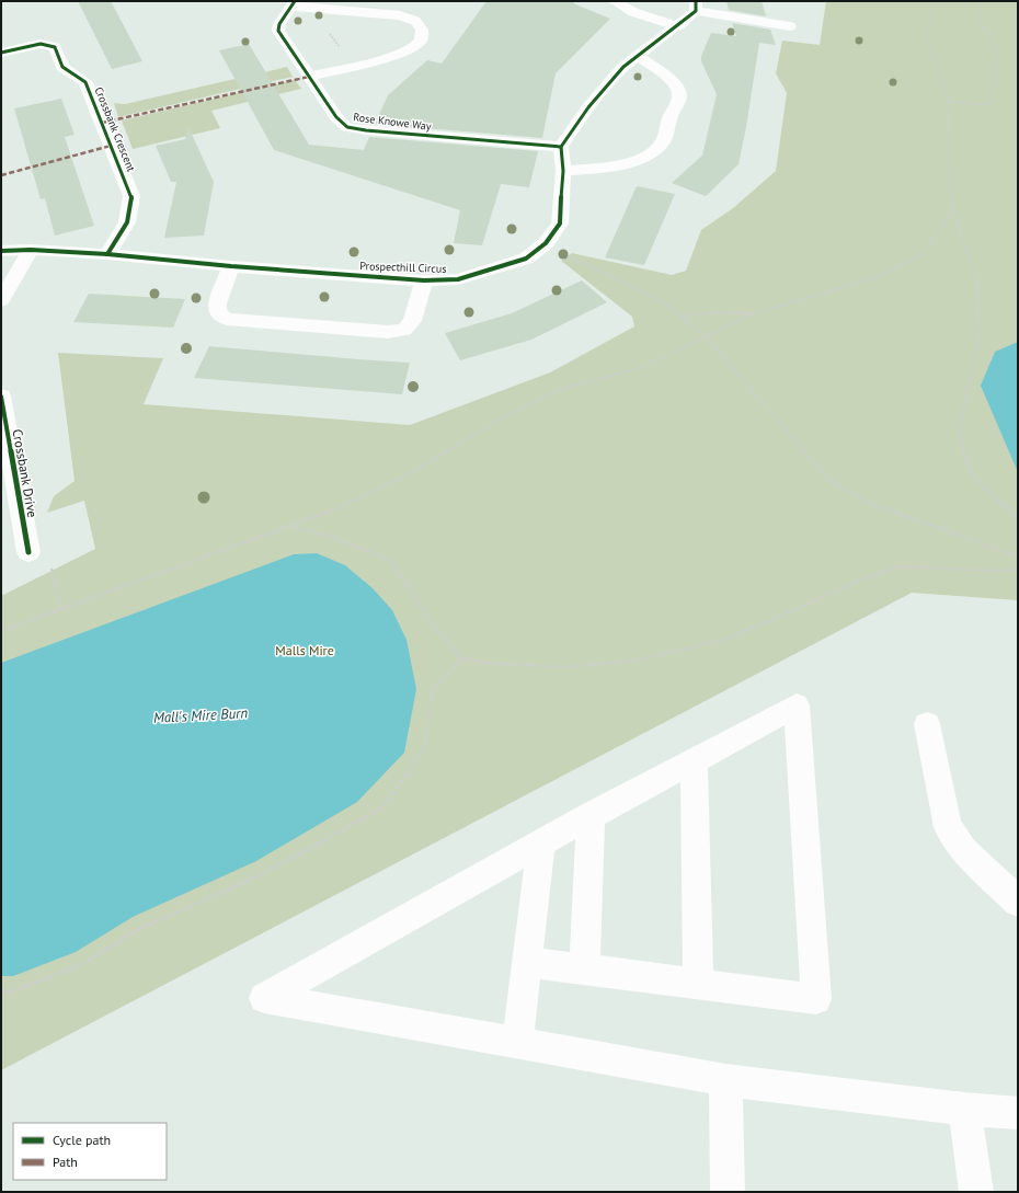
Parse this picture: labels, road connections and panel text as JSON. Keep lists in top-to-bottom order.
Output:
{
  "streets": {
    "street": [
      "Rose Knowe Way",
      "Crossbank Crescent",
      "Prospecthill Circus",
      "Crossbank Drive"
    ]
  },
  "crossings": [
    ["Rose Knowe Way", "Prospecthill Circus"],
    ["Crossbank Crescent", "Prospecthill Circus"]
  ],
  "water": ["Mall's Mire Burn"],
  "parks": ["Malls Mire"],
  "legend": ["Cycle path", "Path"]
}
